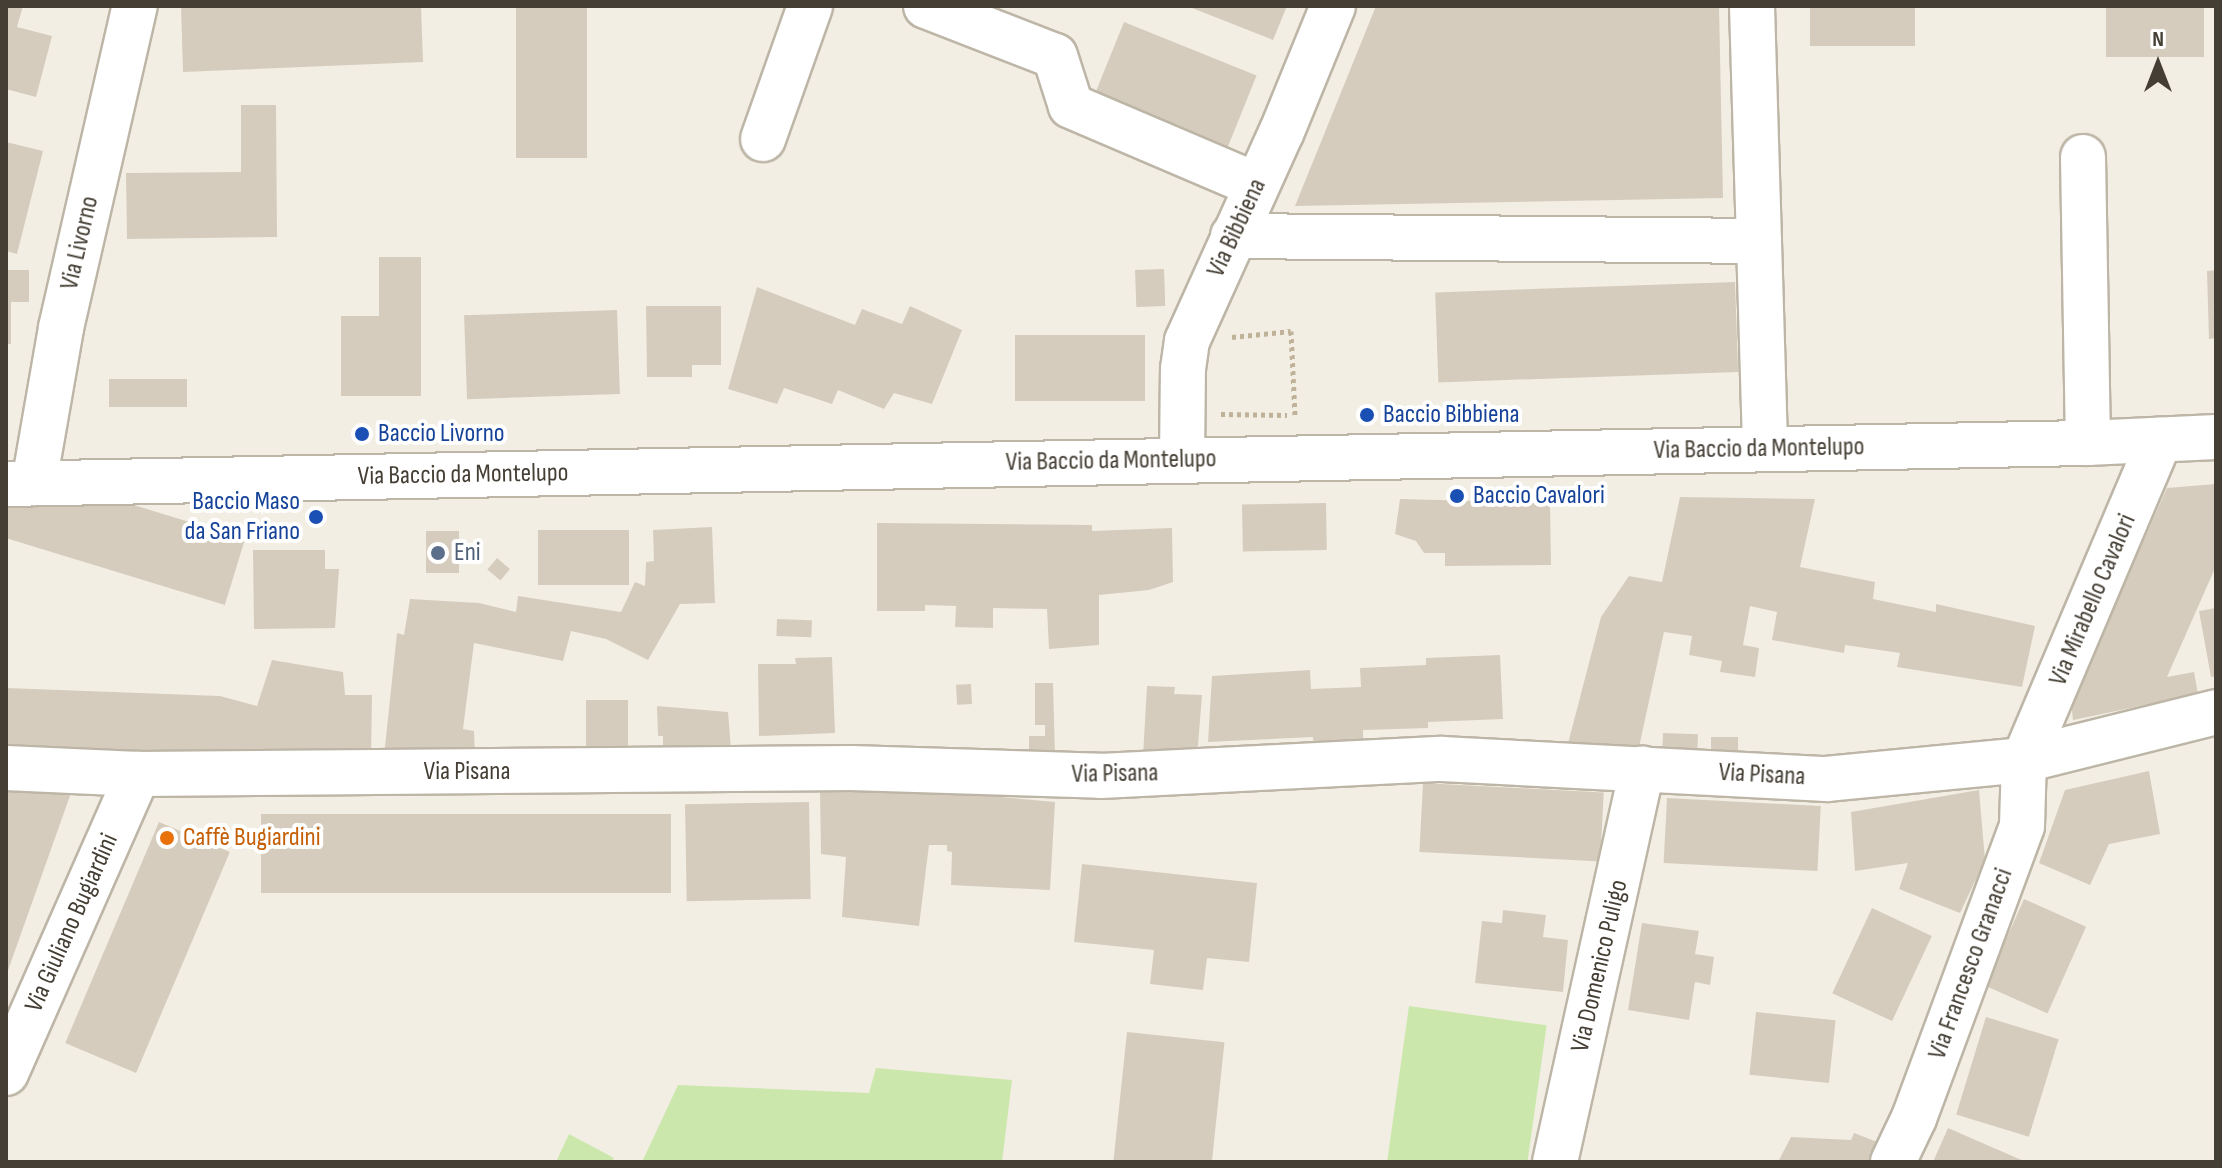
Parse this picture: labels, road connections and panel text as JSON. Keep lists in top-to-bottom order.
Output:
{
  "streets": {
    "street": [
      "Via Bibbiena",
      "Via Livorno",
      "Via Baccio da Montelupo",
      "Via Mirabello Cavalori",
      "Via Pisana",
      "Via Giuliano Bugiardini",
      "Via Francesco Granacci",
      "Via Domenico Puligo"
    ]
  },
  "crossings": [
    ["Via Bibbiena", "Via Baccio da Montelupo"],
    ["Via Livorno", "Via Baccio da Montelupo"],
    ["Via Baccio da Montelupo", "Via Mirabello Cavalori"],
    ["Via Mirabello Cavalori", "Via Pisana"],
    ["Via Mirabello Cavalori", "Via Francesco Granacci"],
    ["Via Pisana", "Via Giuliano Bugiardini"],
    ["Via Pisana", "Via Francesco Granacci"],
    ["Via Pisana", "Via Domenico Puligo"]
  ],
  "places": [
    "Baccio Bibbiena",
    "Baccio Livorno",
    "Baccio Cavalori",
    "Baccio Maso da San Friano",
    "Eni",
    "Caffè Bugiardini"
  ],
  "north": "top"
}
